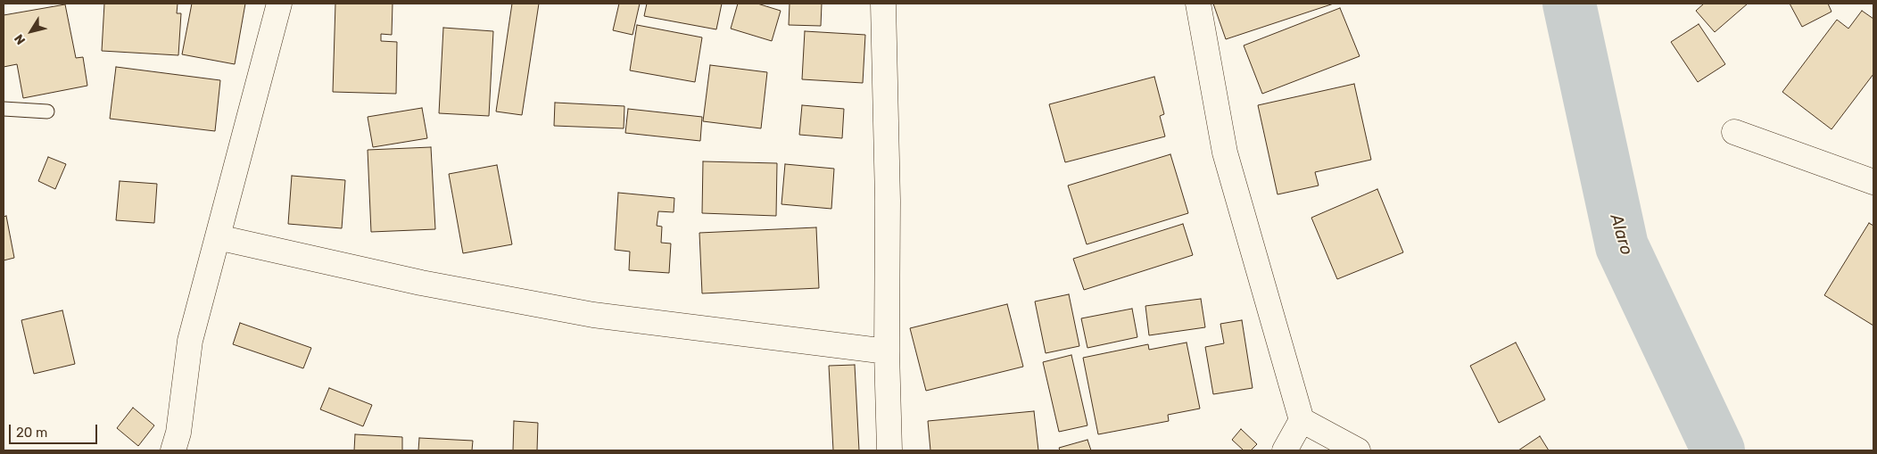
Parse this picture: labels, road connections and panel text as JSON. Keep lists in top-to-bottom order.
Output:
{
  "water": ["Alaro"],
  "scale_bar": "20 m",
  "north": "bottom left"
}
